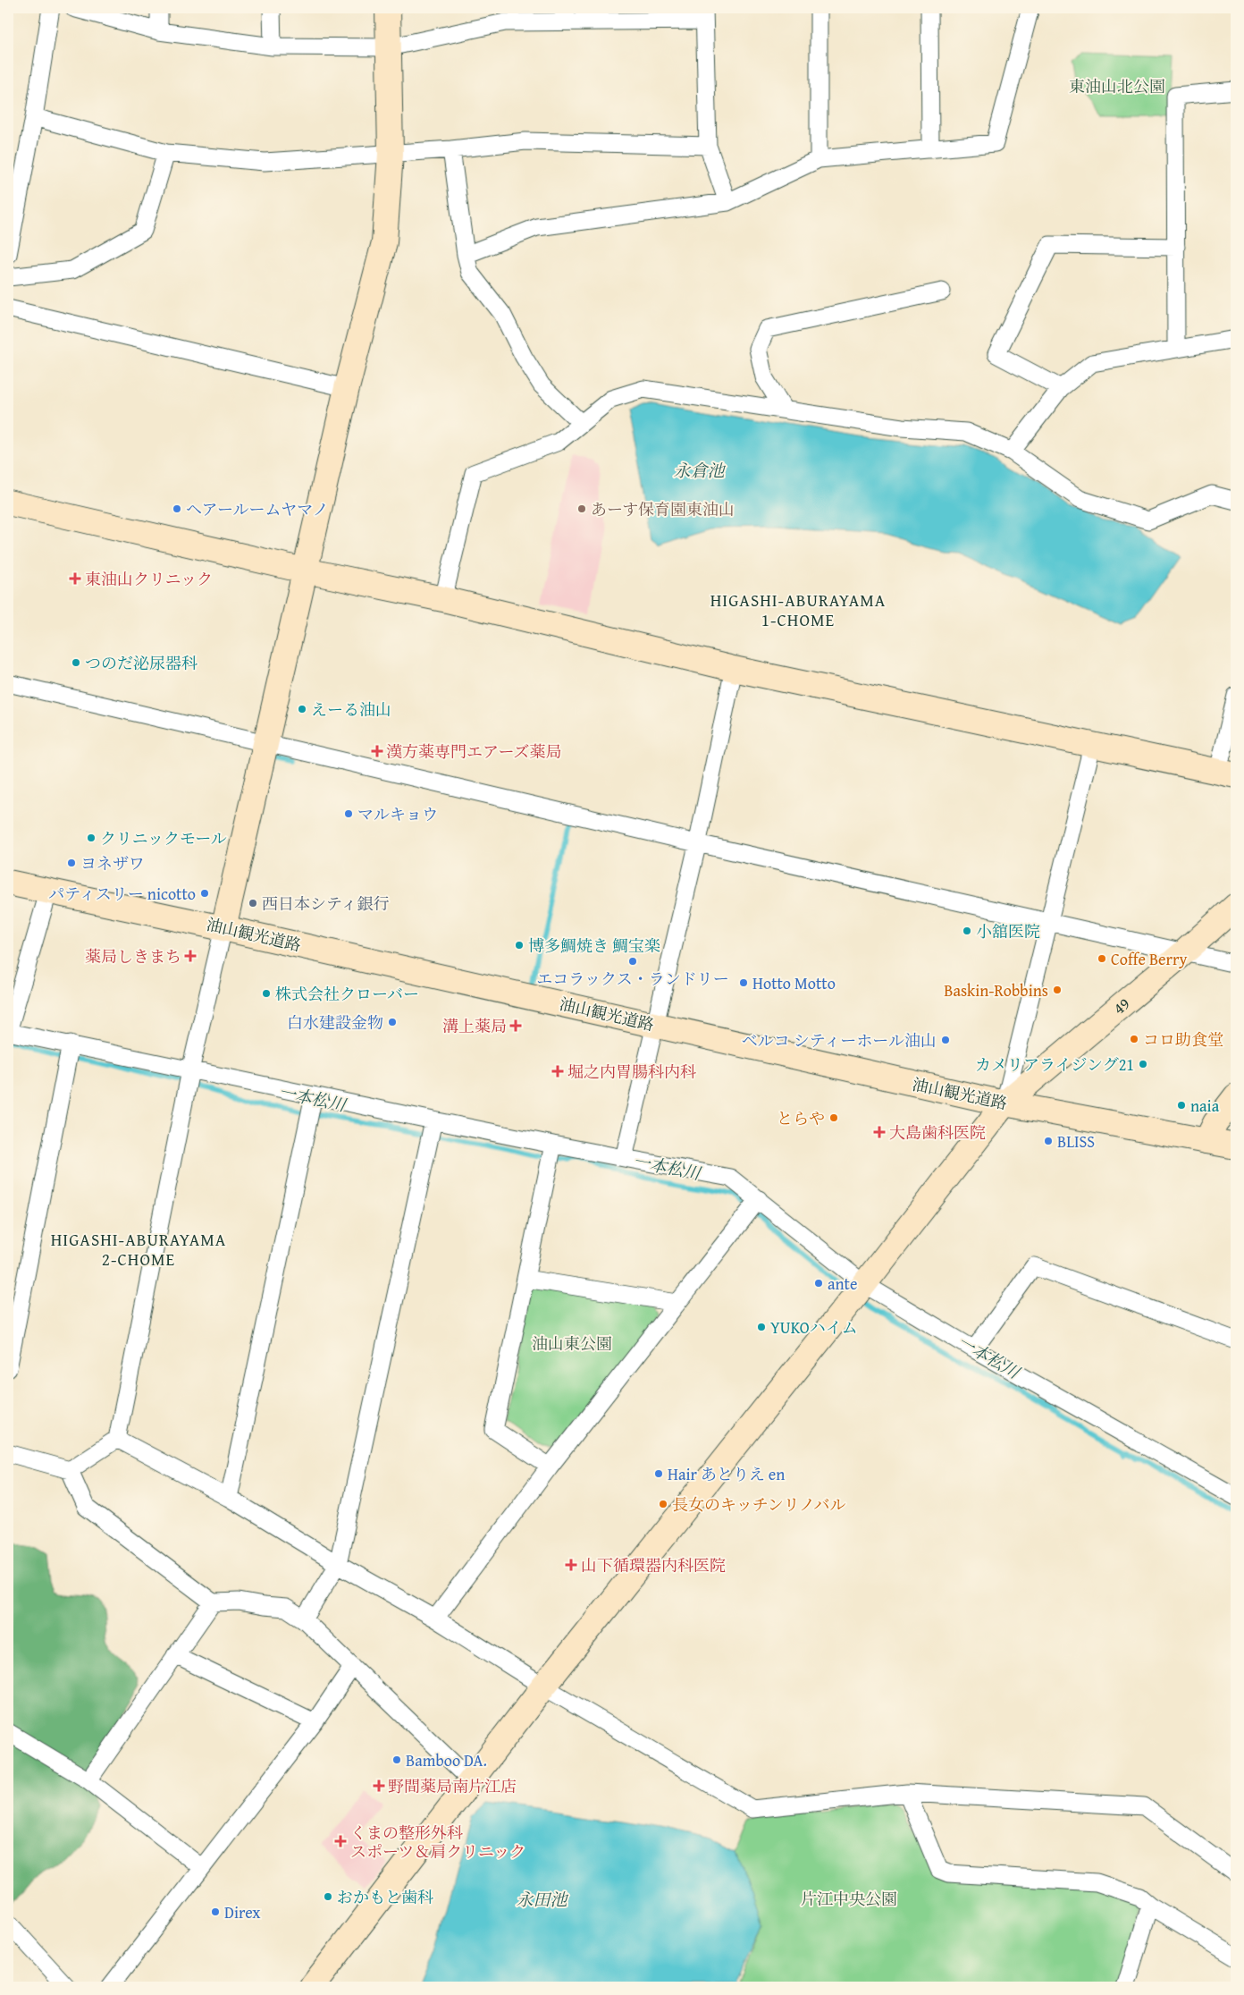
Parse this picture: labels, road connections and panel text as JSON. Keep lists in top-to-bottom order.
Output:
{
  "streets": {
    "street": ["油山観光道路", "49"]
  },
  "crossings": [
    ["油山観光道路", "49"]
  ],
  "districts": ["HIGASHI-ABURAYAMA 1-CHOME", "HIGASHI-ABURAYAMA 2-CHOME"],
  "water": ["永倉池", "一本松川", "永田池"],
  "parks": ["東油山北公園", "油山東公園", "片江中央公園"],
  "places": {
    "other": [
      "ヘアールームヤマノ",
      "あーす保育園東油山",
      "つのだ泌尿器科",
      "えーる油山",
      "マルキョウ",
      "クリニックモール",
      "ヨネザワ",
      "パティスリー nicotto",
      "西日本シティ銀行",
      "小舘医院",
      "博多鯛焼き 鯛宝楽",
      "Coffe Berry",
      "エコラックス・ランドリー",
      "Hotto Motto",
      "Baskin-Robbins",
      "株式会社クローバー",
      "白水建設金物",
      "コロ助食堂",
      "ベルコ シティーホール油山",
      "カメリアライジング21",
      "naia",
      "とらや",
      "BLISS",
      "ante",
      "YUKOハイム",
      "Hair あとりえ en",
      "長女のキッチンリノバル",
      "Bamboo DA.",
      "おかもと歯科",
      "Direx"
    ],
    "health": [
      "東油山クリニック",
      "漢方薬専門エアーズ薬局",
      "薬局しきまち",
      "溝上薬局",
      "堀之内胃腸科内科",
      "大島歯科医院",
      "山下循環器内科医院",
      "野間薬局南片江店",
      "くまの整形外科 スポーツ＆肩クリニック"
    ]
  }
}
